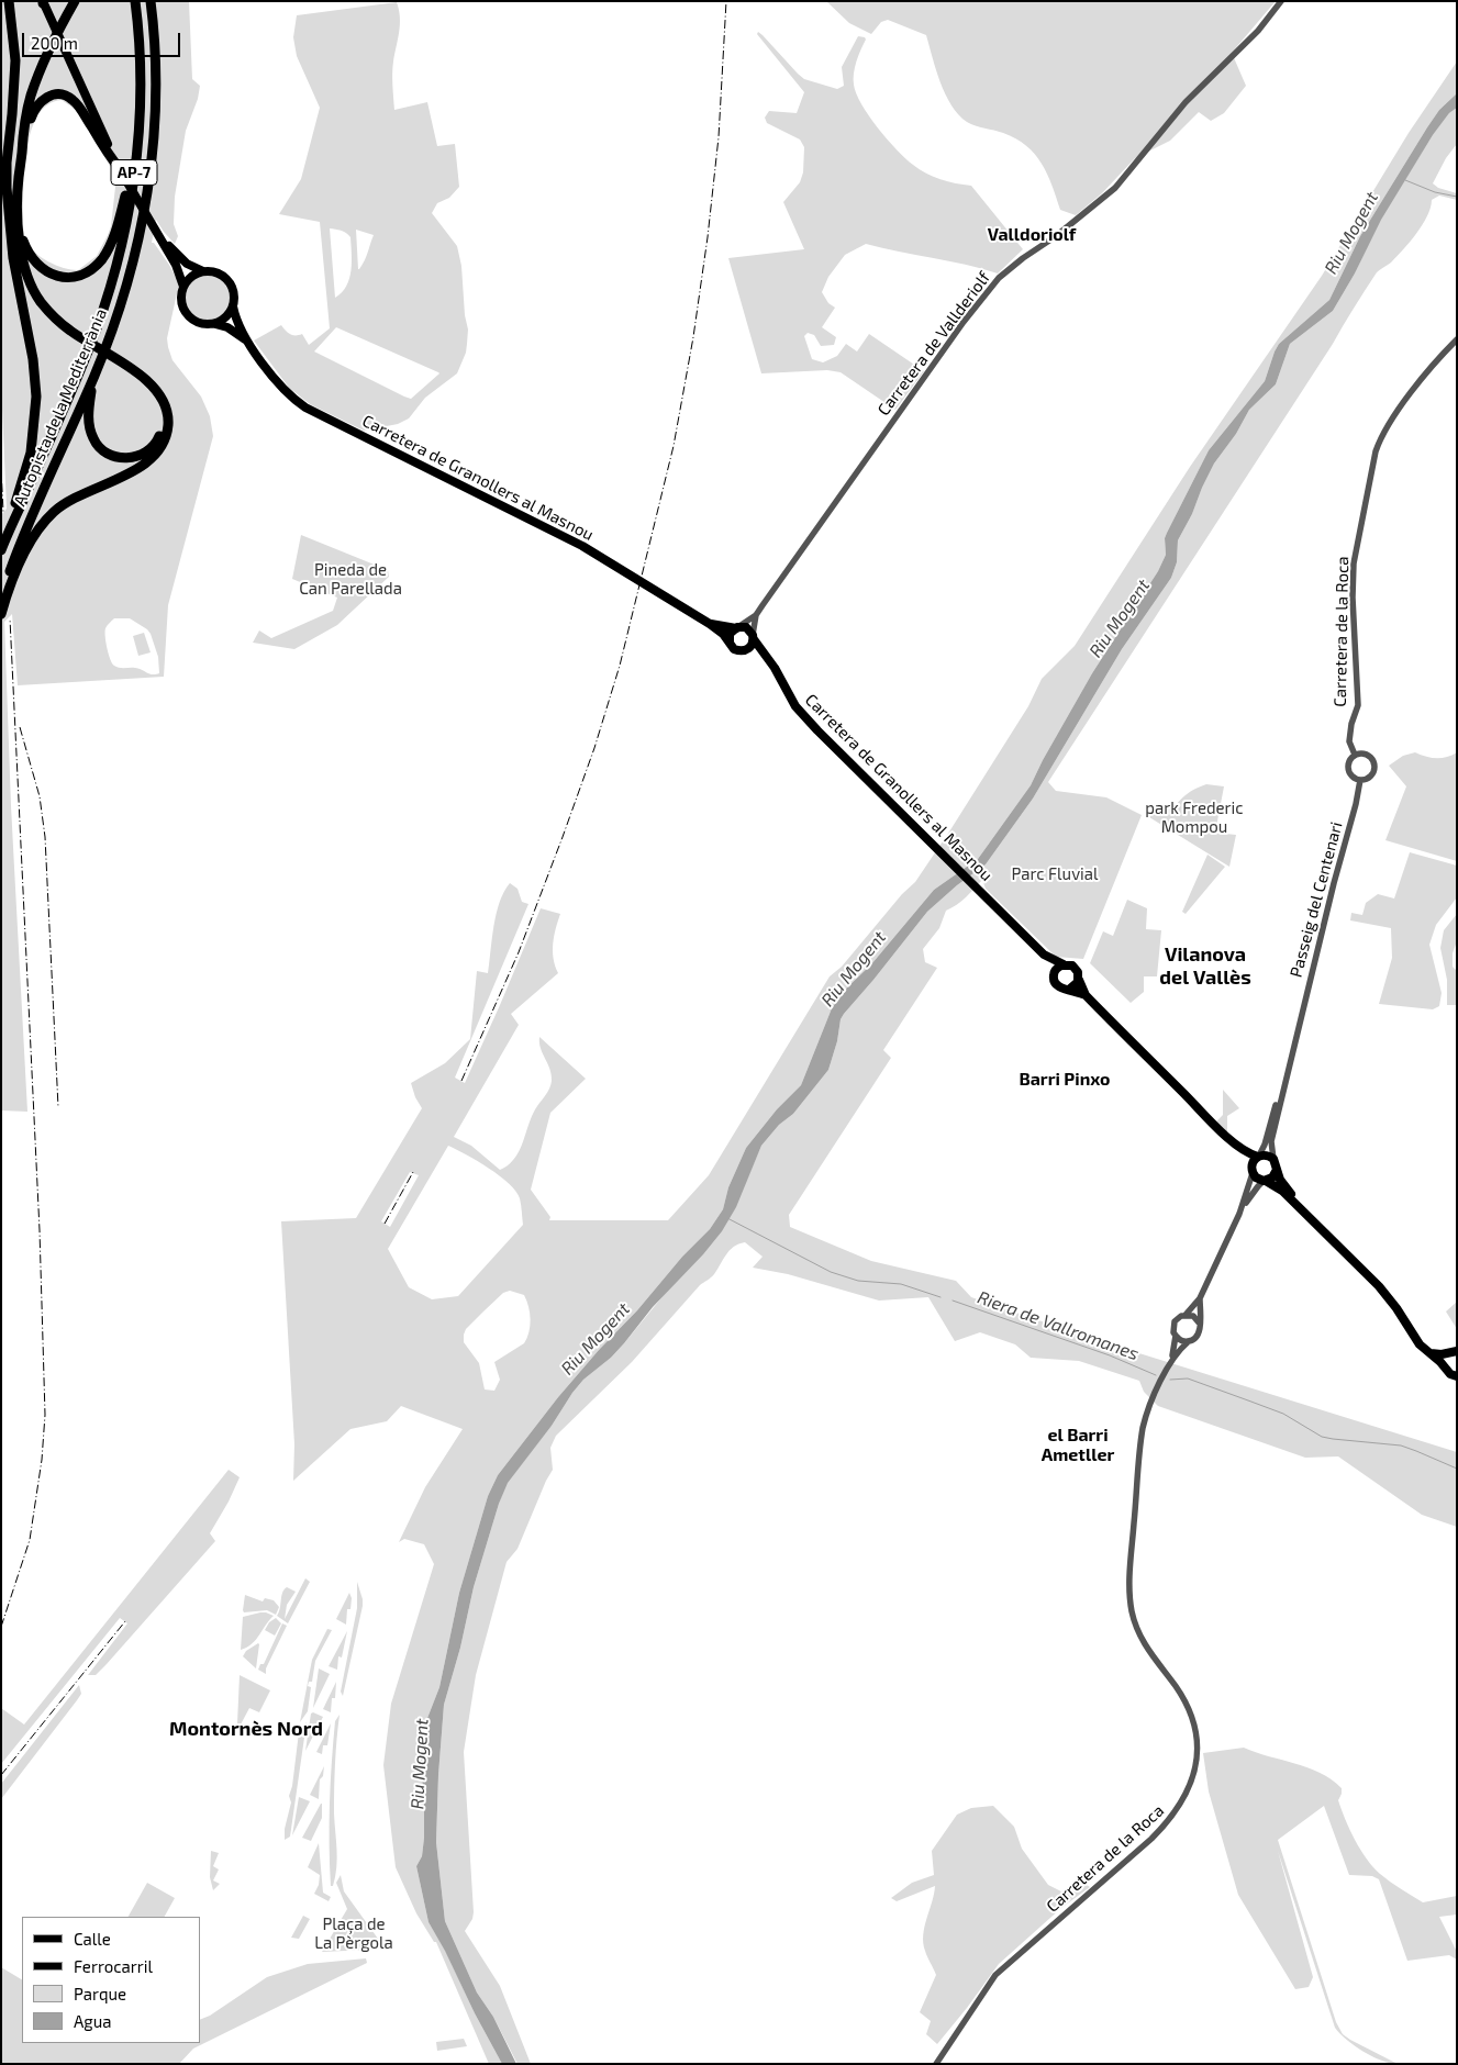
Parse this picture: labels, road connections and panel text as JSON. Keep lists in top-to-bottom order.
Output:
{
  "streets": {
    "highway": ["AP-7", "Autopista de la Mediterrània"],
    "main road": ["Carretera de Granollers al Masnou"],
    "street": ["Carretera de Vallderiolf", "Carretera de la Roca", "Passeig del Centenari"]
  },
  "crossings": [
    ["Carretera de Vallderiolf", "Carretera de Granollers al Masnou"],
    ["Carretera de la Roca", "Passeig del Centenari"]
  ],
  "districts": [
    "Valldoriolf",
    "Vilanova del Vallès",
    "Barri Pinxo",
    "el Barri Ametller",
    "Montornès Nord"
  ],
  "water": ["Riu Mogent", "Riera de Vallromanes"],
  "parks": [
    "Pineda de Can Parellada",
    "park Frederic Mompou",
    "Parc Fluvial",
    "Plaça de La Pèrgola"
  ],
  "legend": [
    "Calle",
    "Ferrocarril",
    "Parque",
    "Agua"
  ],
  "scale_bar": "200 m"
}
